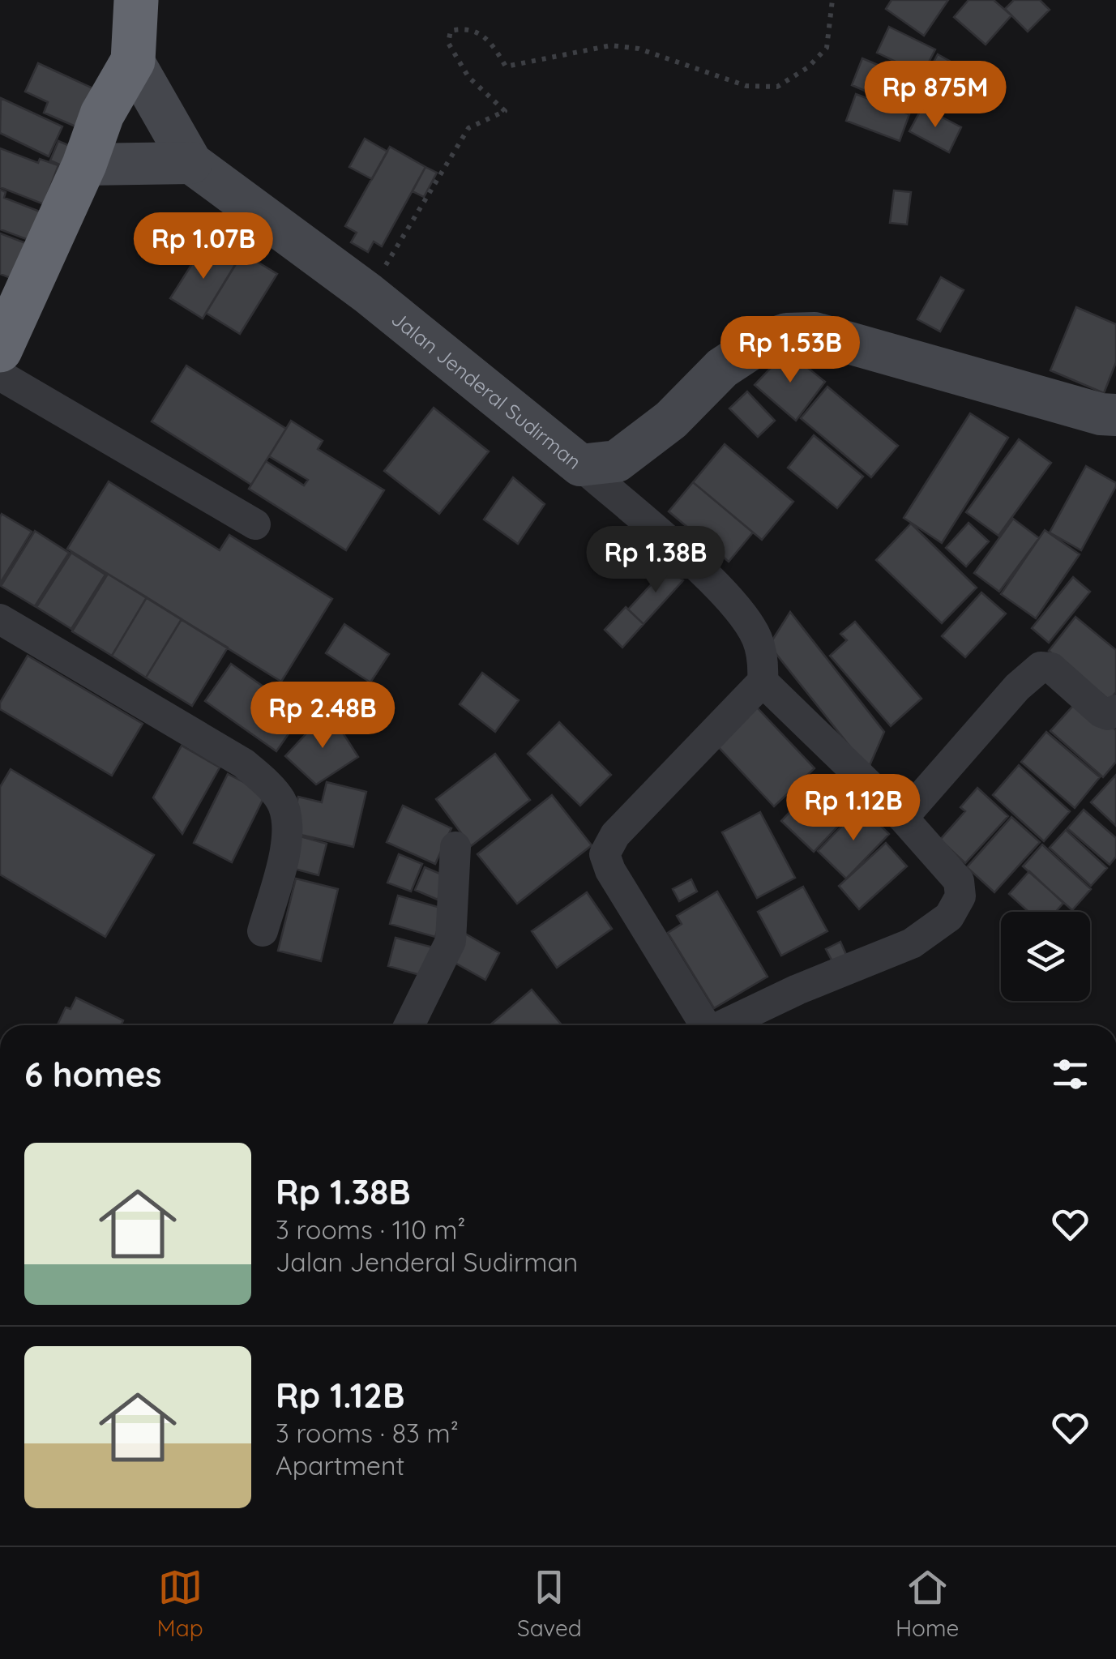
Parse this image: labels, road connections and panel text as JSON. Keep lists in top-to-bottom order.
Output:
{
  "streets": {
    "main road": ["Jalan Jenderal Sudirman"]
  },
  "page": {
    "price": [
      "Rp 875M",
      "Rp 1.07B",
      "Rp 1.53B",
      "Rp 1.38B",
      "Rp 2.48B",
      "Rp 1.12B"
    ],
    "heading": "6 homes",
    "list": [
      {
        "name": "Rp 1.38B",
        "note": "3 rooms · 110 m² · Jalan Jenderal Sudirman"
      },
      {
        "name": "Rp 1.12B",
        "note": "3 rooms · 83 m² · Apartment"
      }
    ],
    "tabs": ["Map", "Saved", "Home"]
  }
}
